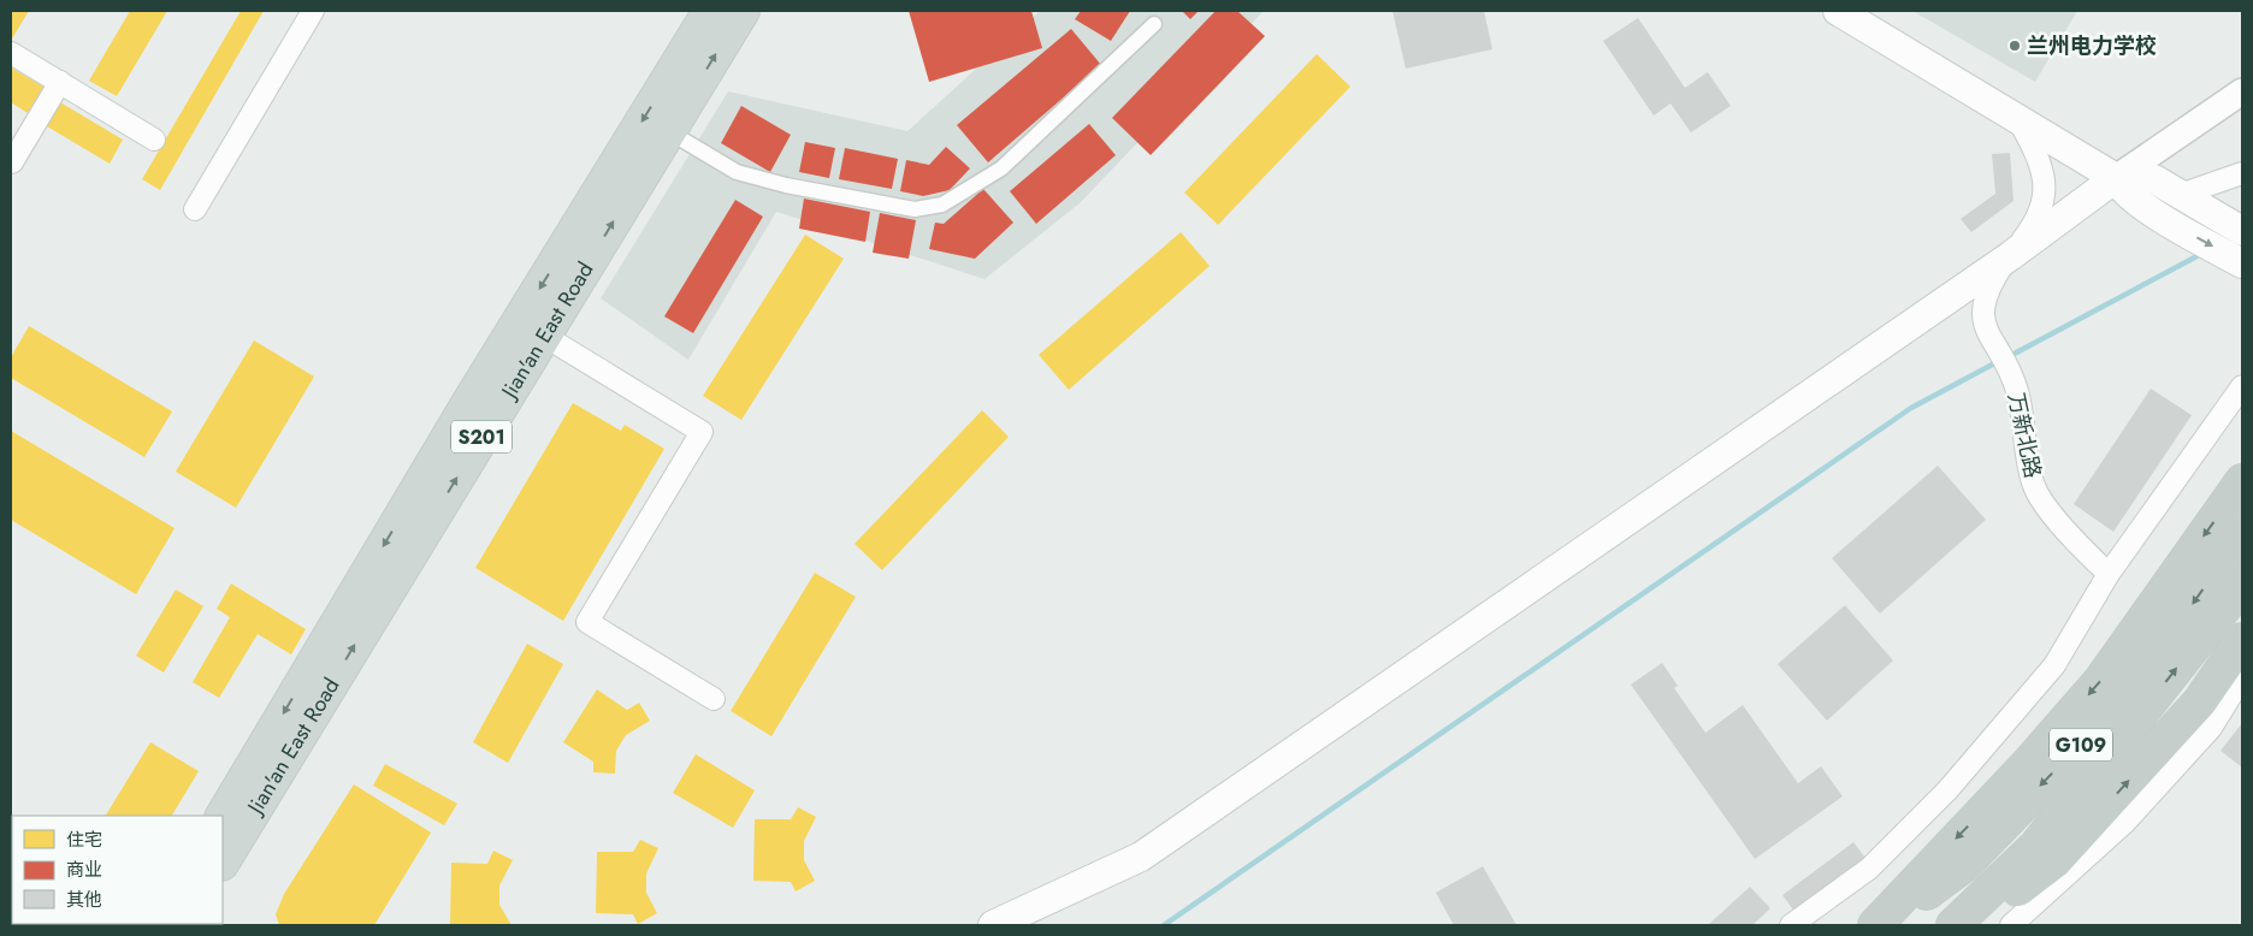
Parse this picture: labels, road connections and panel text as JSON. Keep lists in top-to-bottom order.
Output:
{
  "streets": {
    "highway": ["G109"],
    "main road": ["Jian'an East Road", "S201"],
    "street": ["万新北路"]
  },
  "places": ["兰州电力学校"],
  "legend": ["住宅", "商业", "其他"]
}
